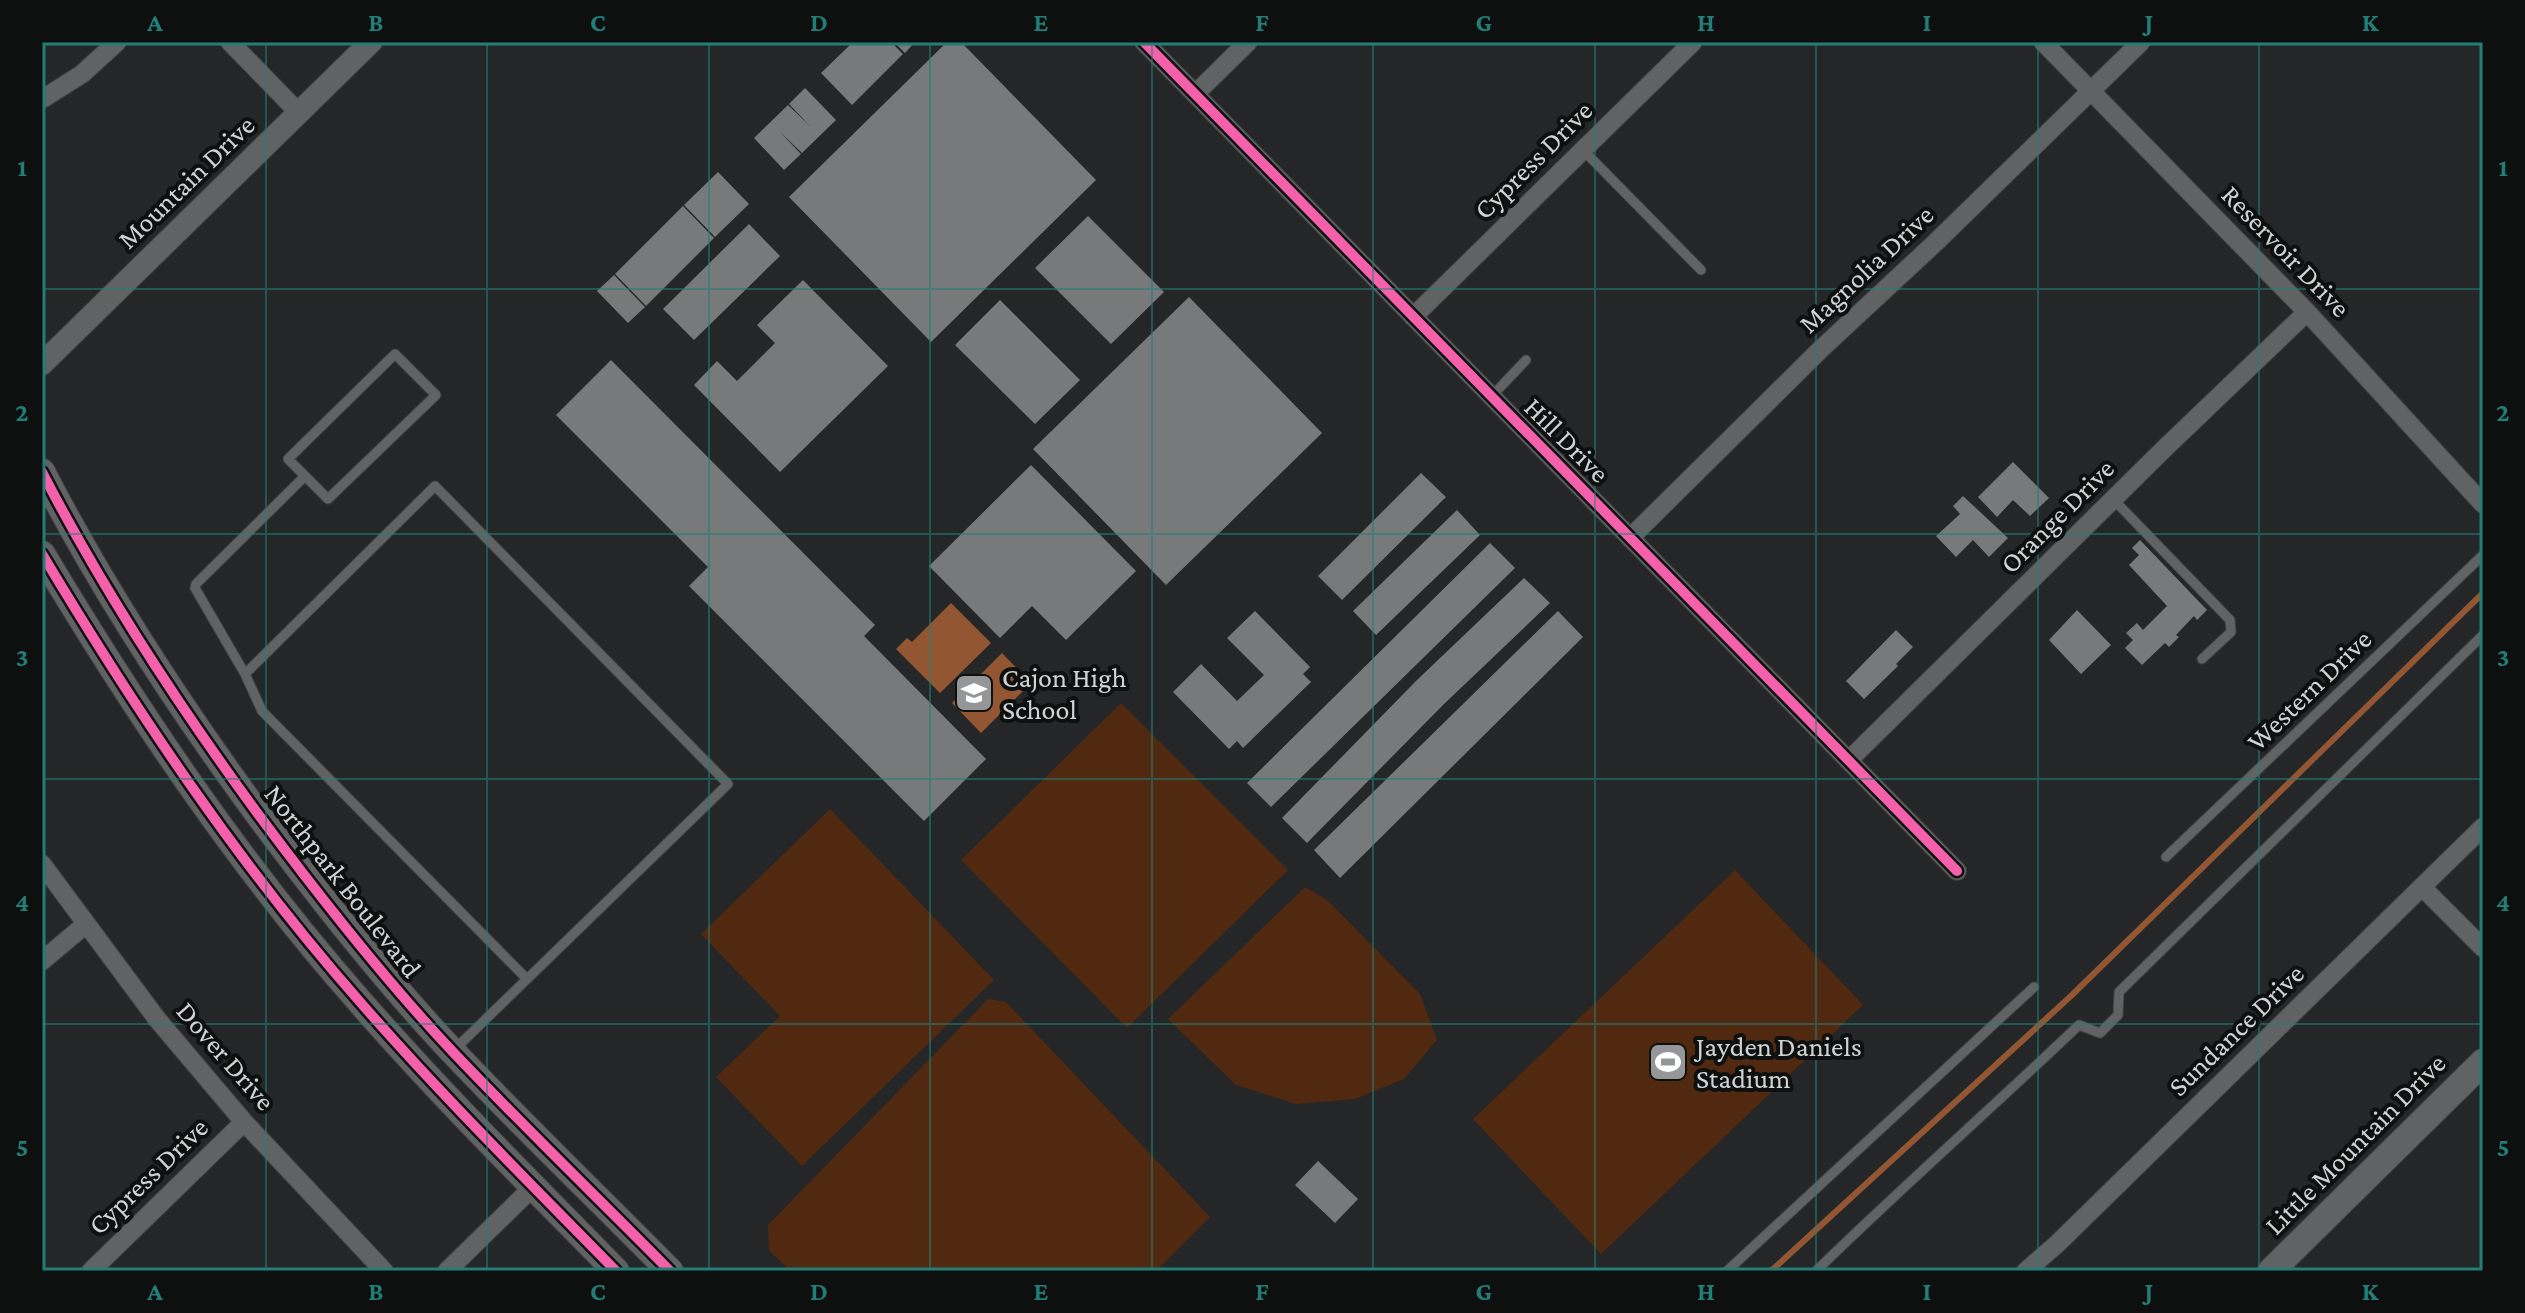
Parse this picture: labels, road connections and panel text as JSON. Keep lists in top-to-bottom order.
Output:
{
  "streets": {
    "main road": ["Northpark Boulevard", "Little Mountain Drive"],
    "street": [
      "Cypress Drive",
      "Mountain Drive",
      "Reservoir Drive",
      "Magnolia Drive",
      "Hill Drive",
      "Orange Drive",
      "Sundance Drive",
      "Dover Drive"
    ],
    "lane": ["Western Drive"]
  },
  "crossings": [
    ["Cypress Drive", "Hill Drive"],
    ["Cypress Drive", "Dover Drive"],
    ["Reservoir Drive", "Magnolia Drive"],
    ["Reservoir Drive", "Orange Drive"],
    ["Magnolia Drive", "Hill Drive"],
    ["Hill Drive", "Orange Drive"]
  ],
  "places": {
    "school or university": ["Cajon High School"],
    "sports": ["Jayden Daniels Stadium"]
  },
  "grid": {
    "columns": [
      "A",
      "B",
      "C",
      "D",
      "E",
      "F",
      "G",
      "H",
      "I",
      "J",
      "K"
    ],
    "rows": [
      "1",
      "2",
      "3",
      "4",
      "5"
    ]
  }
}
